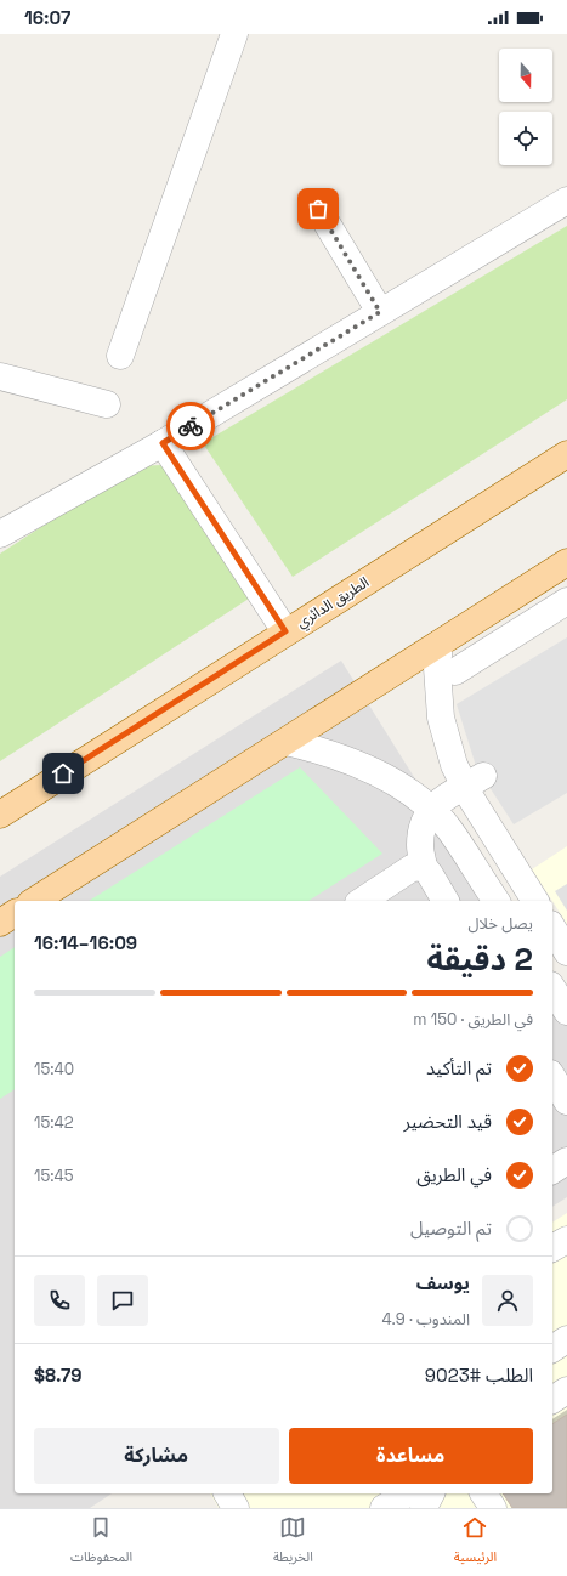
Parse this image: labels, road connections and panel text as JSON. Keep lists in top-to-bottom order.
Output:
{
  "streets": {
    "main road": ["الطريق الدائري"]
  },
  "north": "bottom",
  "page": {
    "status": "16:07",
    "heading": ["2 دقيقة", "يصل خلال", "16:09–16:14"],
    "panel": [
      "يوسف",
      "المندوب · 4.9",
      "الطلب #9023",
      "$8.79"
    ],
    "bar": "في الطريق · 150 m",
    "list": [
      ["تم التأكيد", "15:40"],
      ["قيد التحضير", "15:42"],
      ["في الطريق", "15:45"],
      "تم التوصيل"
    ],
    "buttons": ["مساعدة", "مشاركة"],
    "tabs": ["الرئيسية", "الخريطة", "المحفوظات"]
  }
}
